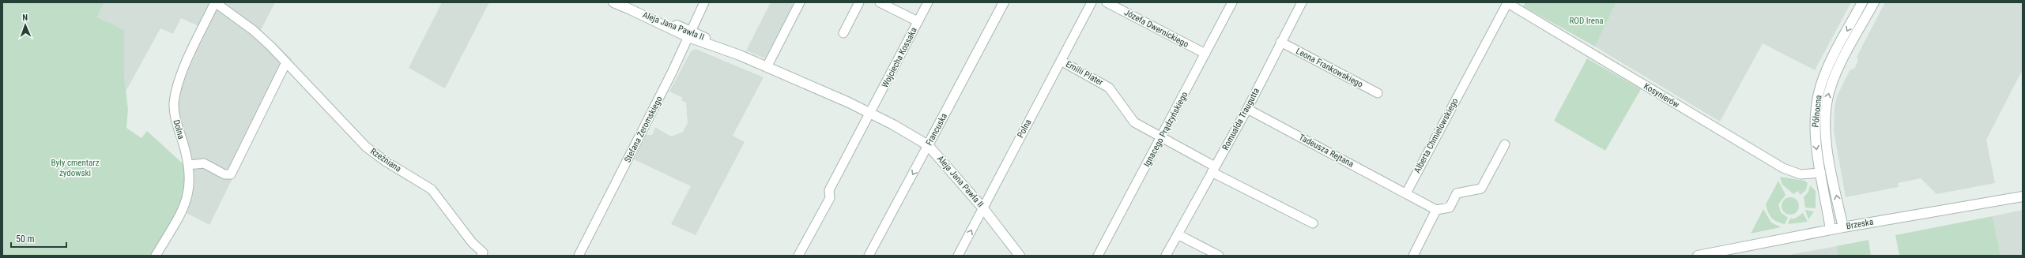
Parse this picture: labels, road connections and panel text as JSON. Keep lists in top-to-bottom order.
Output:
{
  "streets": {
    "street": [
      "Aleja Jana Pawła II",
      "Józefa Dwernickiego",
      "Wojciecha Kossaka",
      "Leona Frankowskiego",
      "Emilii Plater",
      "Kosynierów",
      "Północna",
      "Romualda Traugutta",
      "Polna",
      "Dolna",
      "Stefana Żeromskiego",
      "Francuska",
      "Ignacego Prądzyńskiego",
      "Alberta Chmielowskiego",
      "Tadeusza Rejtana",
      "Rzeźniana",
      "Brzeska"
    ]
  },
  "crossings": [
    ["Aleja Jana Pawła II", "Wojciecha Kossaka"],
    ["Aleja Jana Pawła II", "Polna"],
    ["Aleja Jana Pawła II", "Stefana Żeromskiego"],
    ["Aleja Jana Pawła II", "Francuska"],
    ["Józefa Dwernickiego", "Ignacego Prądzyńskiego"],
    ["Leona Frankowskiego", "Romualda Traugutta"],
    ["Emilii Plater", "Romualda Traugutta"],
    ["Emilii Plater", "Polna"],
    ["Emilii Plater", "Ignacego Prądzyńskiego"],
    ["Kosynierów", "Północna"],
    ["Kosynierów", "Alberta Chmielowskiego"],
    ["Północna", "Brzeska"],
    ["Romualda Traugutta", "Tadeusza Rejtana"],
    ["Dolna", "Rzeźniana"],
    ["Alberta Chmielowskiego", "Tadeusza Rejtana"]
  ],
  "parks": ["ROD Irena", "Były cmentarz żydowski"],
  "scale_bar": "50 m",
  "north": "top"
}
